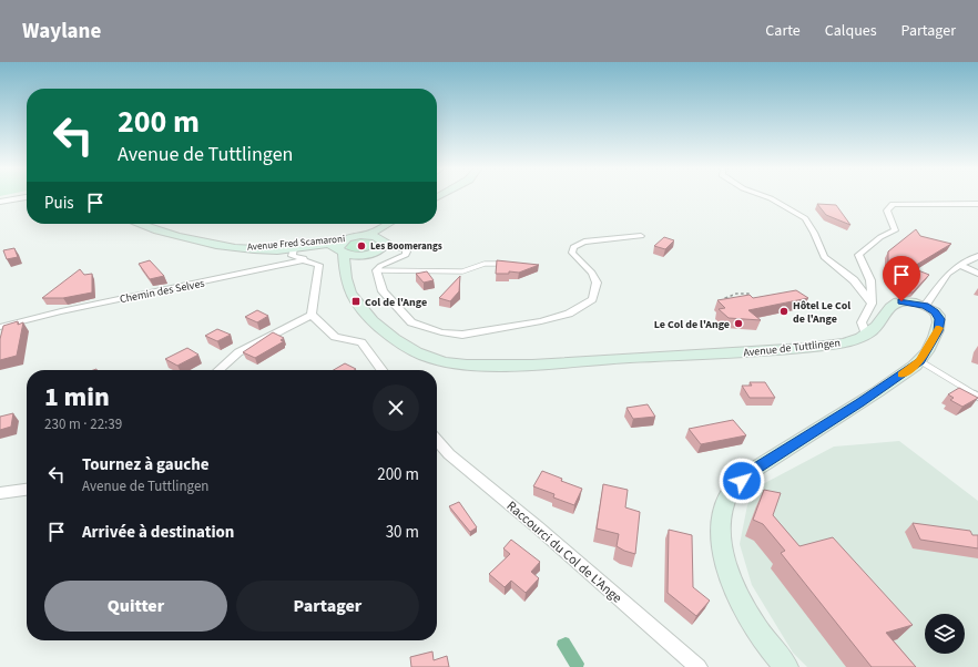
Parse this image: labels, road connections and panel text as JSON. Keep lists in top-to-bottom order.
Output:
{
  "streets": {
    "main road": ["Avenue Fred Scamaroni", "Avenue de Tuttlingen"],
    "street": ["Chemin des Selves", "Raccourci du Col de L'Ange"]
  },
  "crossings": [
    ["Avenue Fred Scamaroni", "Avenue de Tuttlingen"]
  ],
  "places": {
    "other": ["Les Boomerangs", "Hôtel Le Col de l'Ange", "Le Col de l'Ange"],
    "transit": ["Col de l'Ange"]
  },
  "page": {
    "header": "Waylane",
    "nav": ["Carte", "Calques", "Partager"],
    "turn": ["200 m", "Avenue de Tuttlingen"],
    "then": "Puis",
    "heading": ["1 min", "230 m · 22:39"],
    "list": [
      {
        "name": "Tournez à gauche",
        "note": "Avenue de Tuttlingen",
        "value": "200 m"
      },
      {
        "name": "Arrivée à destination",
        "value": "30 m"
      }
    ],
    "buttons": ["Quitter", "Partager"]
  }
}
